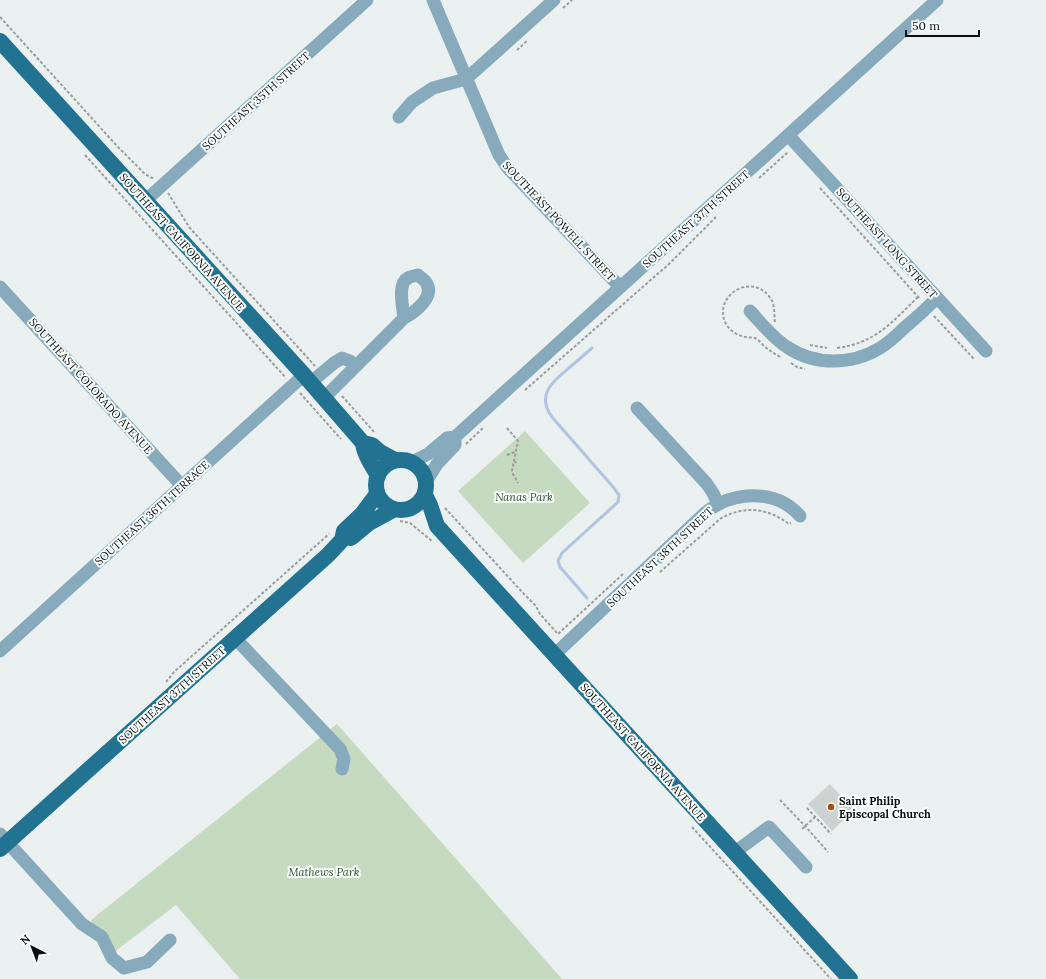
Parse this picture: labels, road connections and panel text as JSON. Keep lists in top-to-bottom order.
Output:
{
  "streets": {
    "main road": ["SOUTHEAST 37TH STREET", "SOUTHEAST CALIFORNIA AVENUE"],
    "street": [
      "SOUTHEAST 35TH STREET",
      "SOUTHEAST POWELL STREET",
      "SOUTHEAST LONG STREET",
      "SOUTHEAST COLORADO AVENUE",
      "SOUTHEAST 36TH TERRACE",
      "SOUTHEAST 38TH STREET"
    ]
  },
  "crossings": [
    ["SOUTHEAST 35TH STREET", "SOUTHEAST CALIFORNIA AVENUE"],
    ["SOUTHEAST 37TH STREET", "SOUTHEAST POWELL STREET"],
    ["SOUTHEAST 37TH STREET", "SOUTHEAST CALIFORNIA AVENUE"],
    ["SOUTHEAST 37TH STREET", "SOUTHEAST LONG STREET"],
    ["SOUTHEAST CALIFORNIA AVENUE", "SOUTHEAST 36TH TERRACE"],
    ["SOUTHEAST CALIFORNIA AVENUE", "SOUTHEAST 38TH STREET"],
    ["SOUTHEAST COLORADO AVENUE", "SOUTHEAST 36TH TERRACE"]
  ],
  "parks": ["Nanas Park", "Mathews Park"],
  "places": ["Saint Philip Episcopal Church"],
  "scale_bar": "50 m",
  "north": "top left"
}
